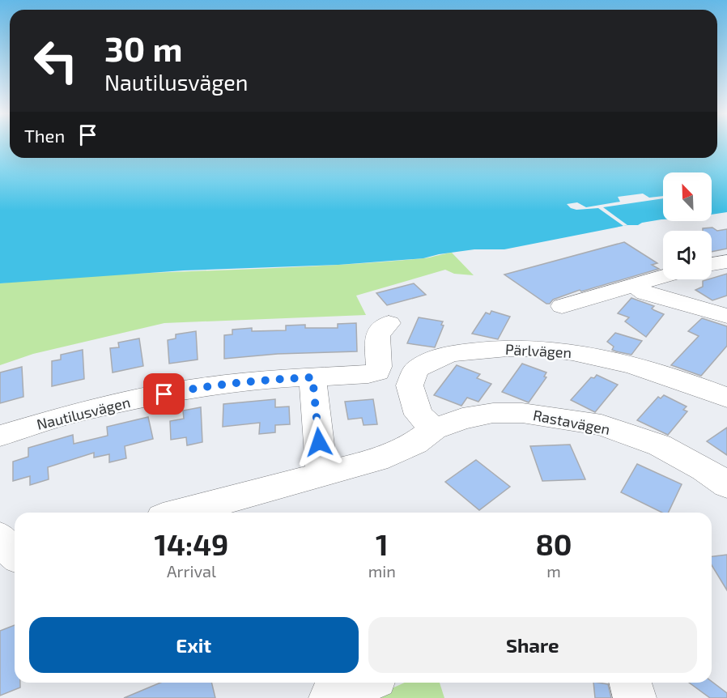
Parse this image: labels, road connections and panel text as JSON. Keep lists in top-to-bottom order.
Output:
{
  "streets": {
    "street": ["Pärlvägen", "Nautilusvägen", "Rastavägen"]
  },
  "crossings": [
    ["Pärlvägen", "Rastavägen"]
  ],
  "north": "top left",
  "page": {
    "turn": ["30 m", "Nautilusvägen"],
    "then": "Then",
    "eta": [
      "14:49",
      "Arrival",
      "1",
      "min",
      "80",
      "m"
    ],
    "buttons": ["Exit", "Share"]
  }
}
